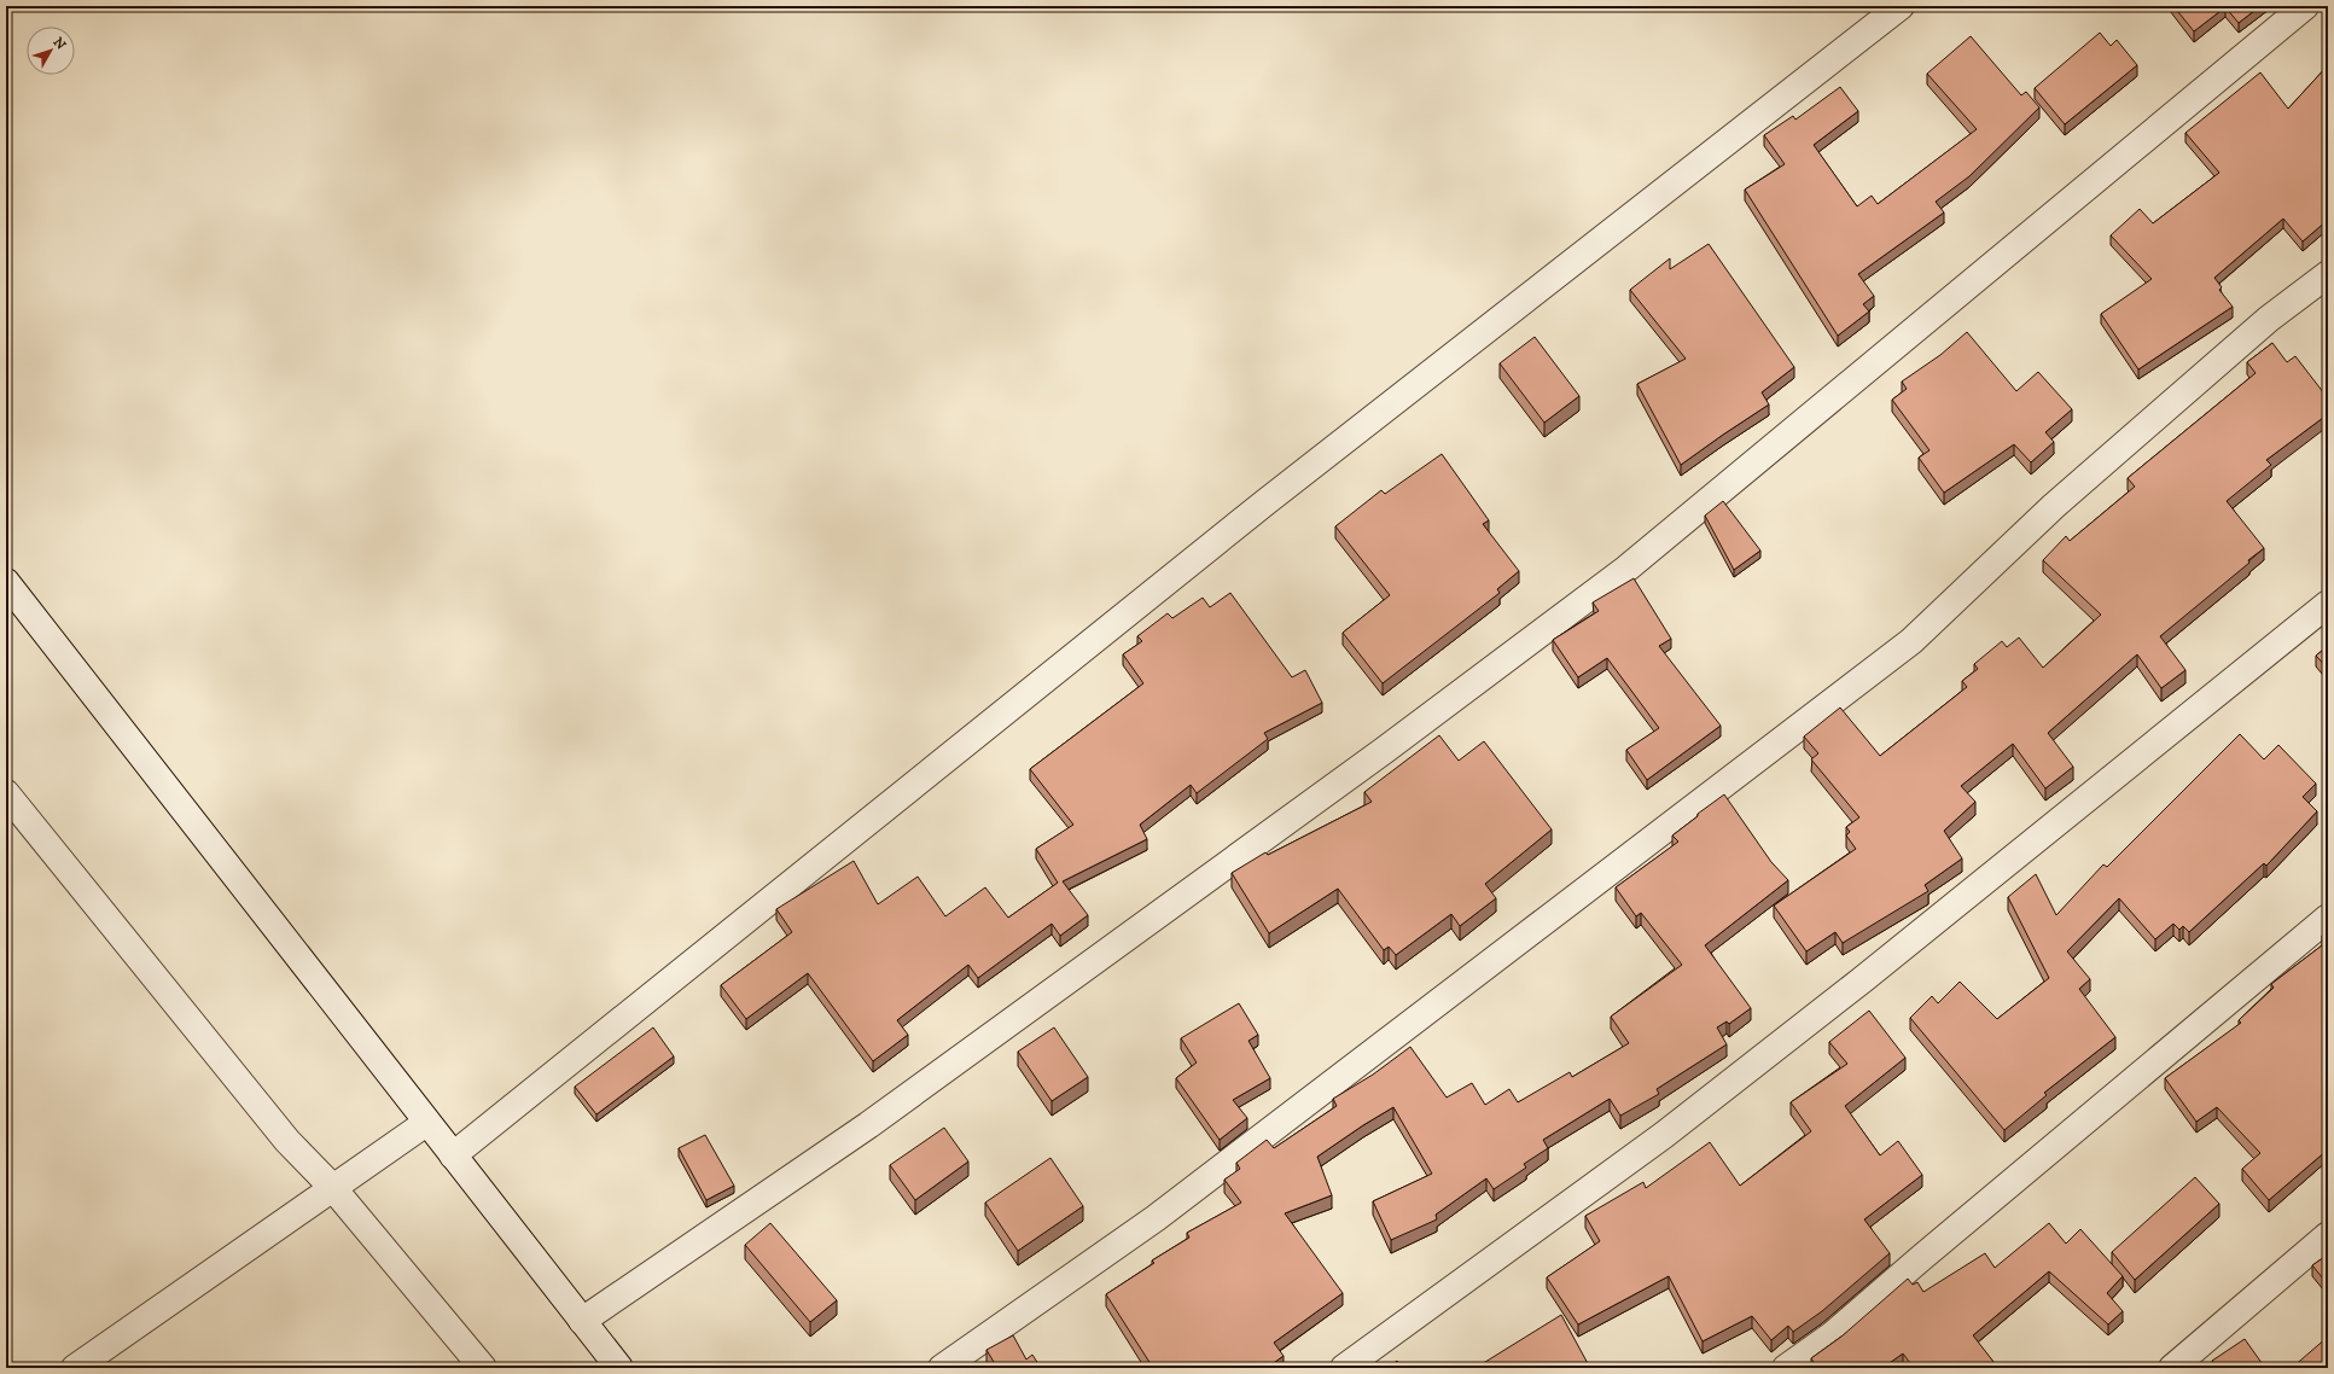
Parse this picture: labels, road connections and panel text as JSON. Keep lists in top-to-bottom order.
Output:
{
  "north": "top right"
}
